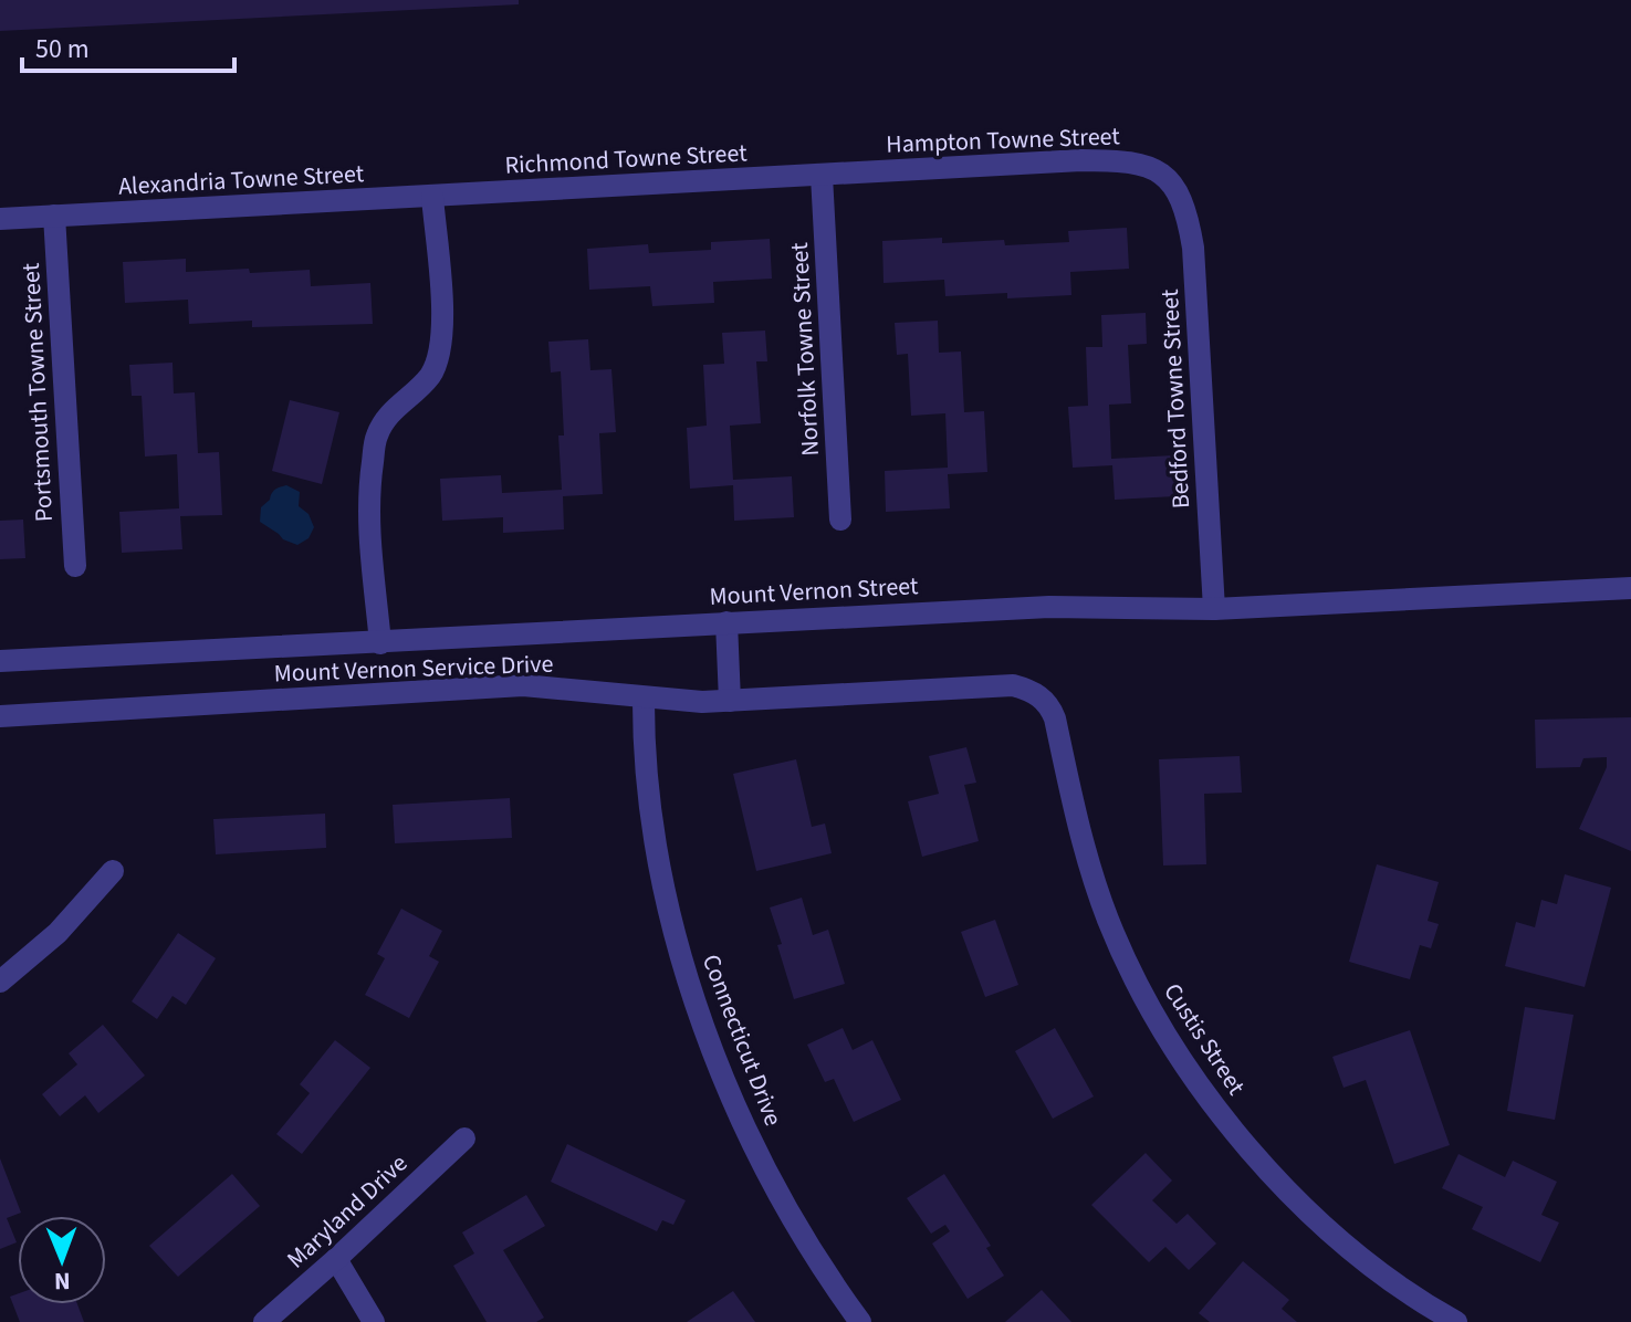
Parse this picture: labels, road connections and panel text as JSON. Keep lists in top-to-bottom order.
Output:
{
  "streets": {
    "street": [
      "Hampton Towne Street",
      "Richmond Towne Street",
      "Alexandria Towne Street",
      "Norfolk Towne Street",
      "Portsmouth Towne Street",
      "Bedford Towne Street",
      "Mount Vernon Street",
      "Mount Vernon Service Drive",
      "Custis Street",
      "Connecticut Drive",
      "Maryland Drive"
    ]
  },
  "crossings": [
    ["Hampton Towne Street", "Richmond Towne Street"],
    ["Hampton Towne Street", "Norfolk Towne Street"],
    ["Hampton Towne Street", "Bedford Towne Street"],
    ["Richmond Towne Street", "Alexandria Towne Street"],
    ["Richmond Towne Street", "Norfolk Towne Street"],
    ["Alexandria Towne Street", "Portsmouth Towne Street"],
    ["Bedford Towne Street", "Mount Vernon Street"],
    ["Mount Vernon Service Drive", "Custis Street"],
    ["Mount Vernon Service Drive", "Connecticut Drive"]
  ],
  "scale_bar": "50 m",
  "north": "bottom"
}
